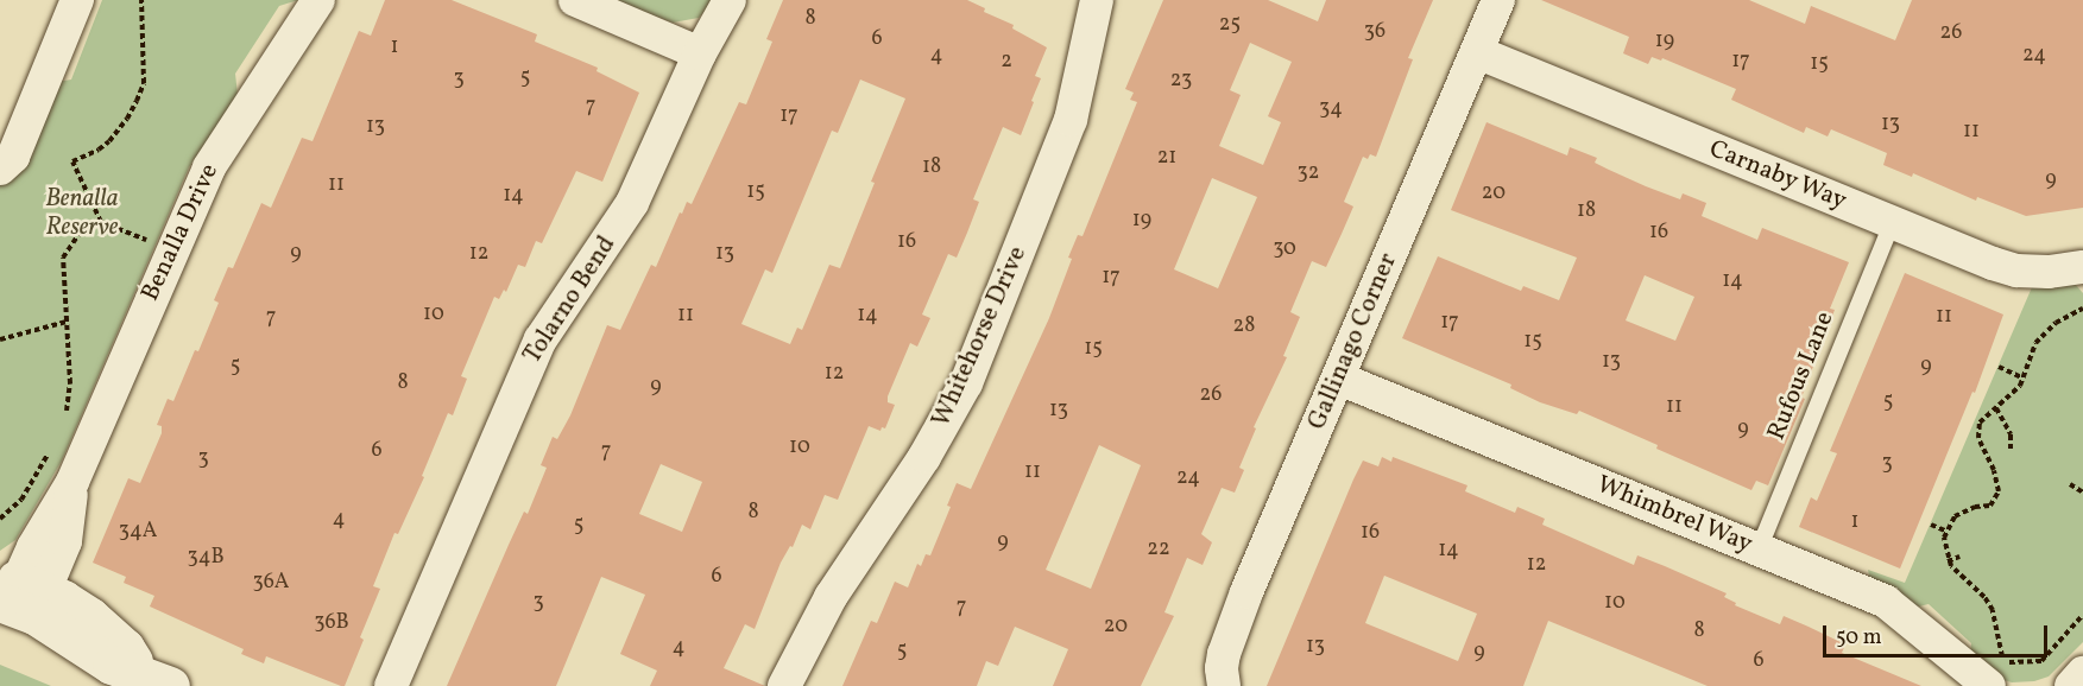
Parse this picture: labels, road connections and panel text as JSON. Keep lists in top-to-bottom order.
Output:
{
  "streets": {
    "street": [
      "Carnaby Way",
      "Benalla Drive",
      "Tolarno Bend",
      "Whitehorse Drive",
      "Gallinago Corner",
      "Whimbrel Way"
    ],
    "lane": ["Rufous Lane"]
  },
  "crossings": [
    ["Carnaby Way", "Gallinago Corner"],
    ["Carnaby Way", "Rufous Lane"],
    ["Gallinago Corner", "Whimbrel Way"],
    ["Rufous Lane", "Whimbrel Way"]
  ],
  "parks": ["Benalla Reserve"],
  "house_numbers": [
    "8",
    "25",
    "36",
    "26",
    "6",
    "19",
    "1",
    "4",
    "24",
    "2",
    "17",
    "15",
    "5",
    "3",
    "23",
    "7",
    "34",
    "17",
    "13",
    "13",
    "11",
    "21",
    "18",
    "32",
    "9",
    "11",
    "15",
    "20",
    "14",
    "18",
    "19",
    "16",
    "16",
    "30",
    "9",
    "12",
    "13",
    "17",
    "14",
    "10",
    "11",
    "14",
    "11",
    "7",
    "17",
    "28",
    "15",
    "15",
    "13",
    "5",
    "9",
    "12",
    "8",
    "9",
    "26",
    "5",
    "11",
    "13",
    "9",
    "10",
    "6",
    "7",
    "3",
    "3",
    "11",
    "24",
    "8",
    "4",
    "1",
    "5",
    "34A",
    "16",
    "9",
    "22",
    "14",
    "34B",
    "12",
    "6",
    "36A",
    "3",
    "10",
    "7",
    "36B",
    "20",
    "8",
    "13",
    "4",
    "5",
    "9",
    "6"
  ],
  "scale_bar": "50 m"
}
